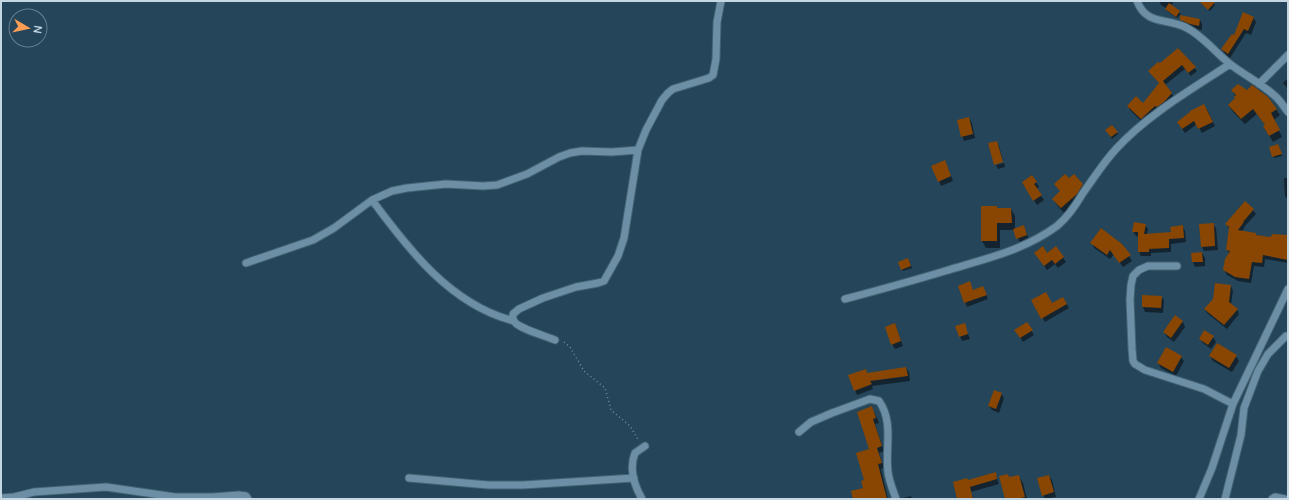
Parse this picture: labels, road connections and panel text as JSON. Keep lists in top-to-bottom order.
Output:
{
  "north": "right"
}
